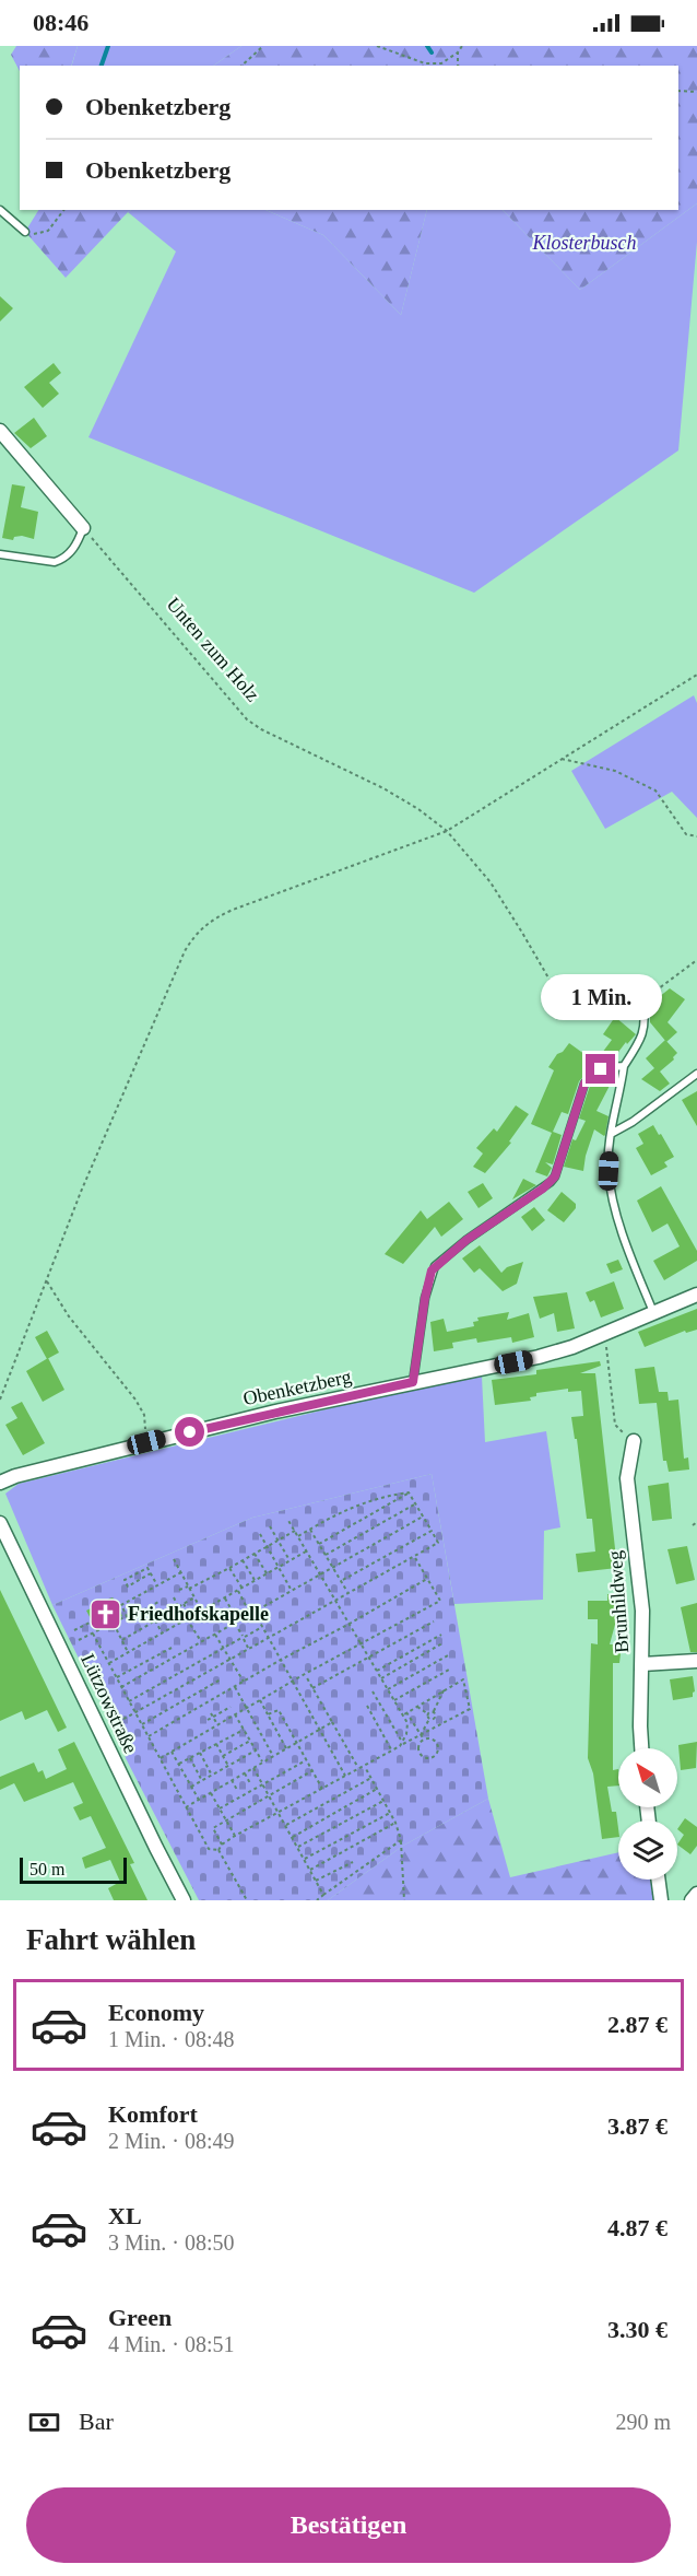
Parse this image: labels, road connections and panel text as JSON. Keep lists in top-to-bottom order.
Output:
{
  "streets": {
    "street": ["Obenketzberg", "Brunhildweg", "Lützowstraße"],
    "path": ["Unten zum Holz"]
  },
  "parks": ["Klosterbusch"],
  "places": {
    "church": ["Friedhofskapelle"]
  },
  "scale_bar": "50 m",
  "north": "top left",
  "page": {
    "status": "08:46",
    "banner": ["Obenketzberg", "Obenketzberg"],
    "bubble": "1 Min.",
    "scale": "50 m",
    "heading": "Fahrt wählen",
    "list": [
      {
        "name": "Economy",
        "note": "1 Min. · 08:48",
        "value": "2.87 €"
      },
      {
        "name": "Komfort",
        "note": "2 Min. · 08:49",
        "value": "3.87 €"
      },
      {
        "name": "XL",
        "note": "3 Min. · 08:50",
        "value": "4.87 €"
      },
      {
        "name": "Green",
        "note": "4 Min. · 08:51",
        "value": "3.30 €"
      }
    ],
    "pay": ["Bar", "290 m"],
    "buttons": "Bestätigen"
  }
}
